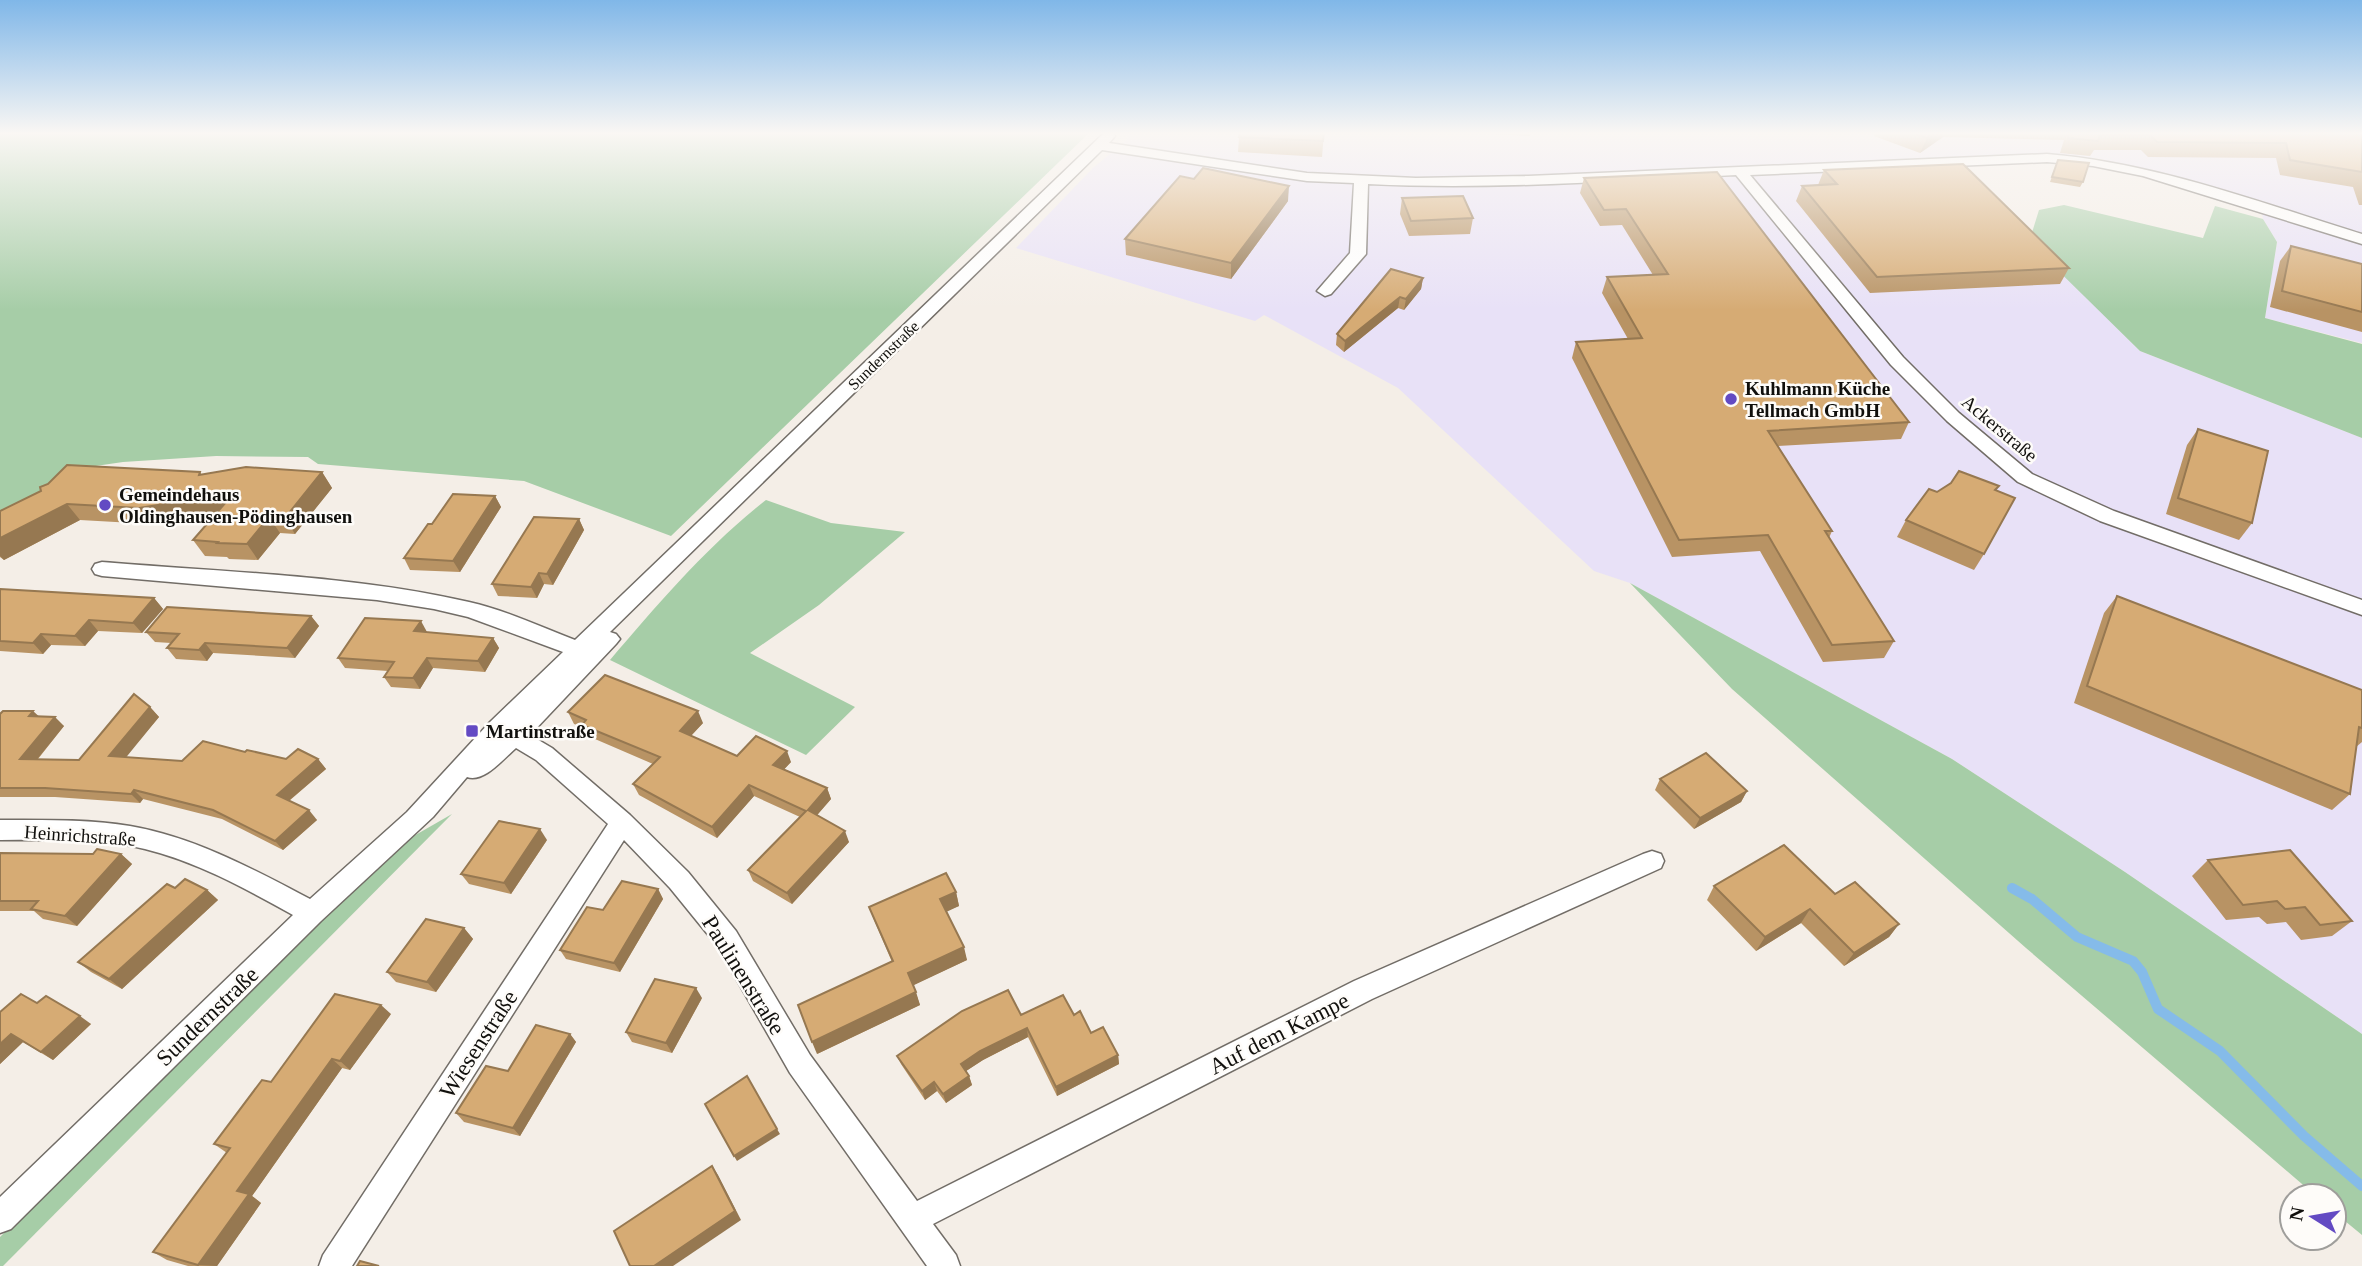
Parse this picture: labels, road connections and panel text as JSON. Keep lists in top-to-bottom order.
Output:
{
  "streets": {
    "street": [
      "Sundernstraße",
      "Ackerstraße",
      "Heinrichstraße",
      "Paulinenstraße",
      "Auf dem Kampe",
      "Wiesenstraße"
    ]
  },
  "crossings": [
    ["Sundernstraße", "Heinrichstraße"],
    ["Sundernstraße", "Paulinenstraße"],
    ["Paulinenstraße", "Auf dem Kampe"],
    ["Paulinenstraße", "Wiesenstraße"]
  ],
  "places": {
    "other": ["Kuhlmann Küche Tellmach GmbH", "Gemeindehaus Oldinghausen-Pödinghausen"],
    "transit": ["Martinstraße"]
  },
  "north": "left"
}
